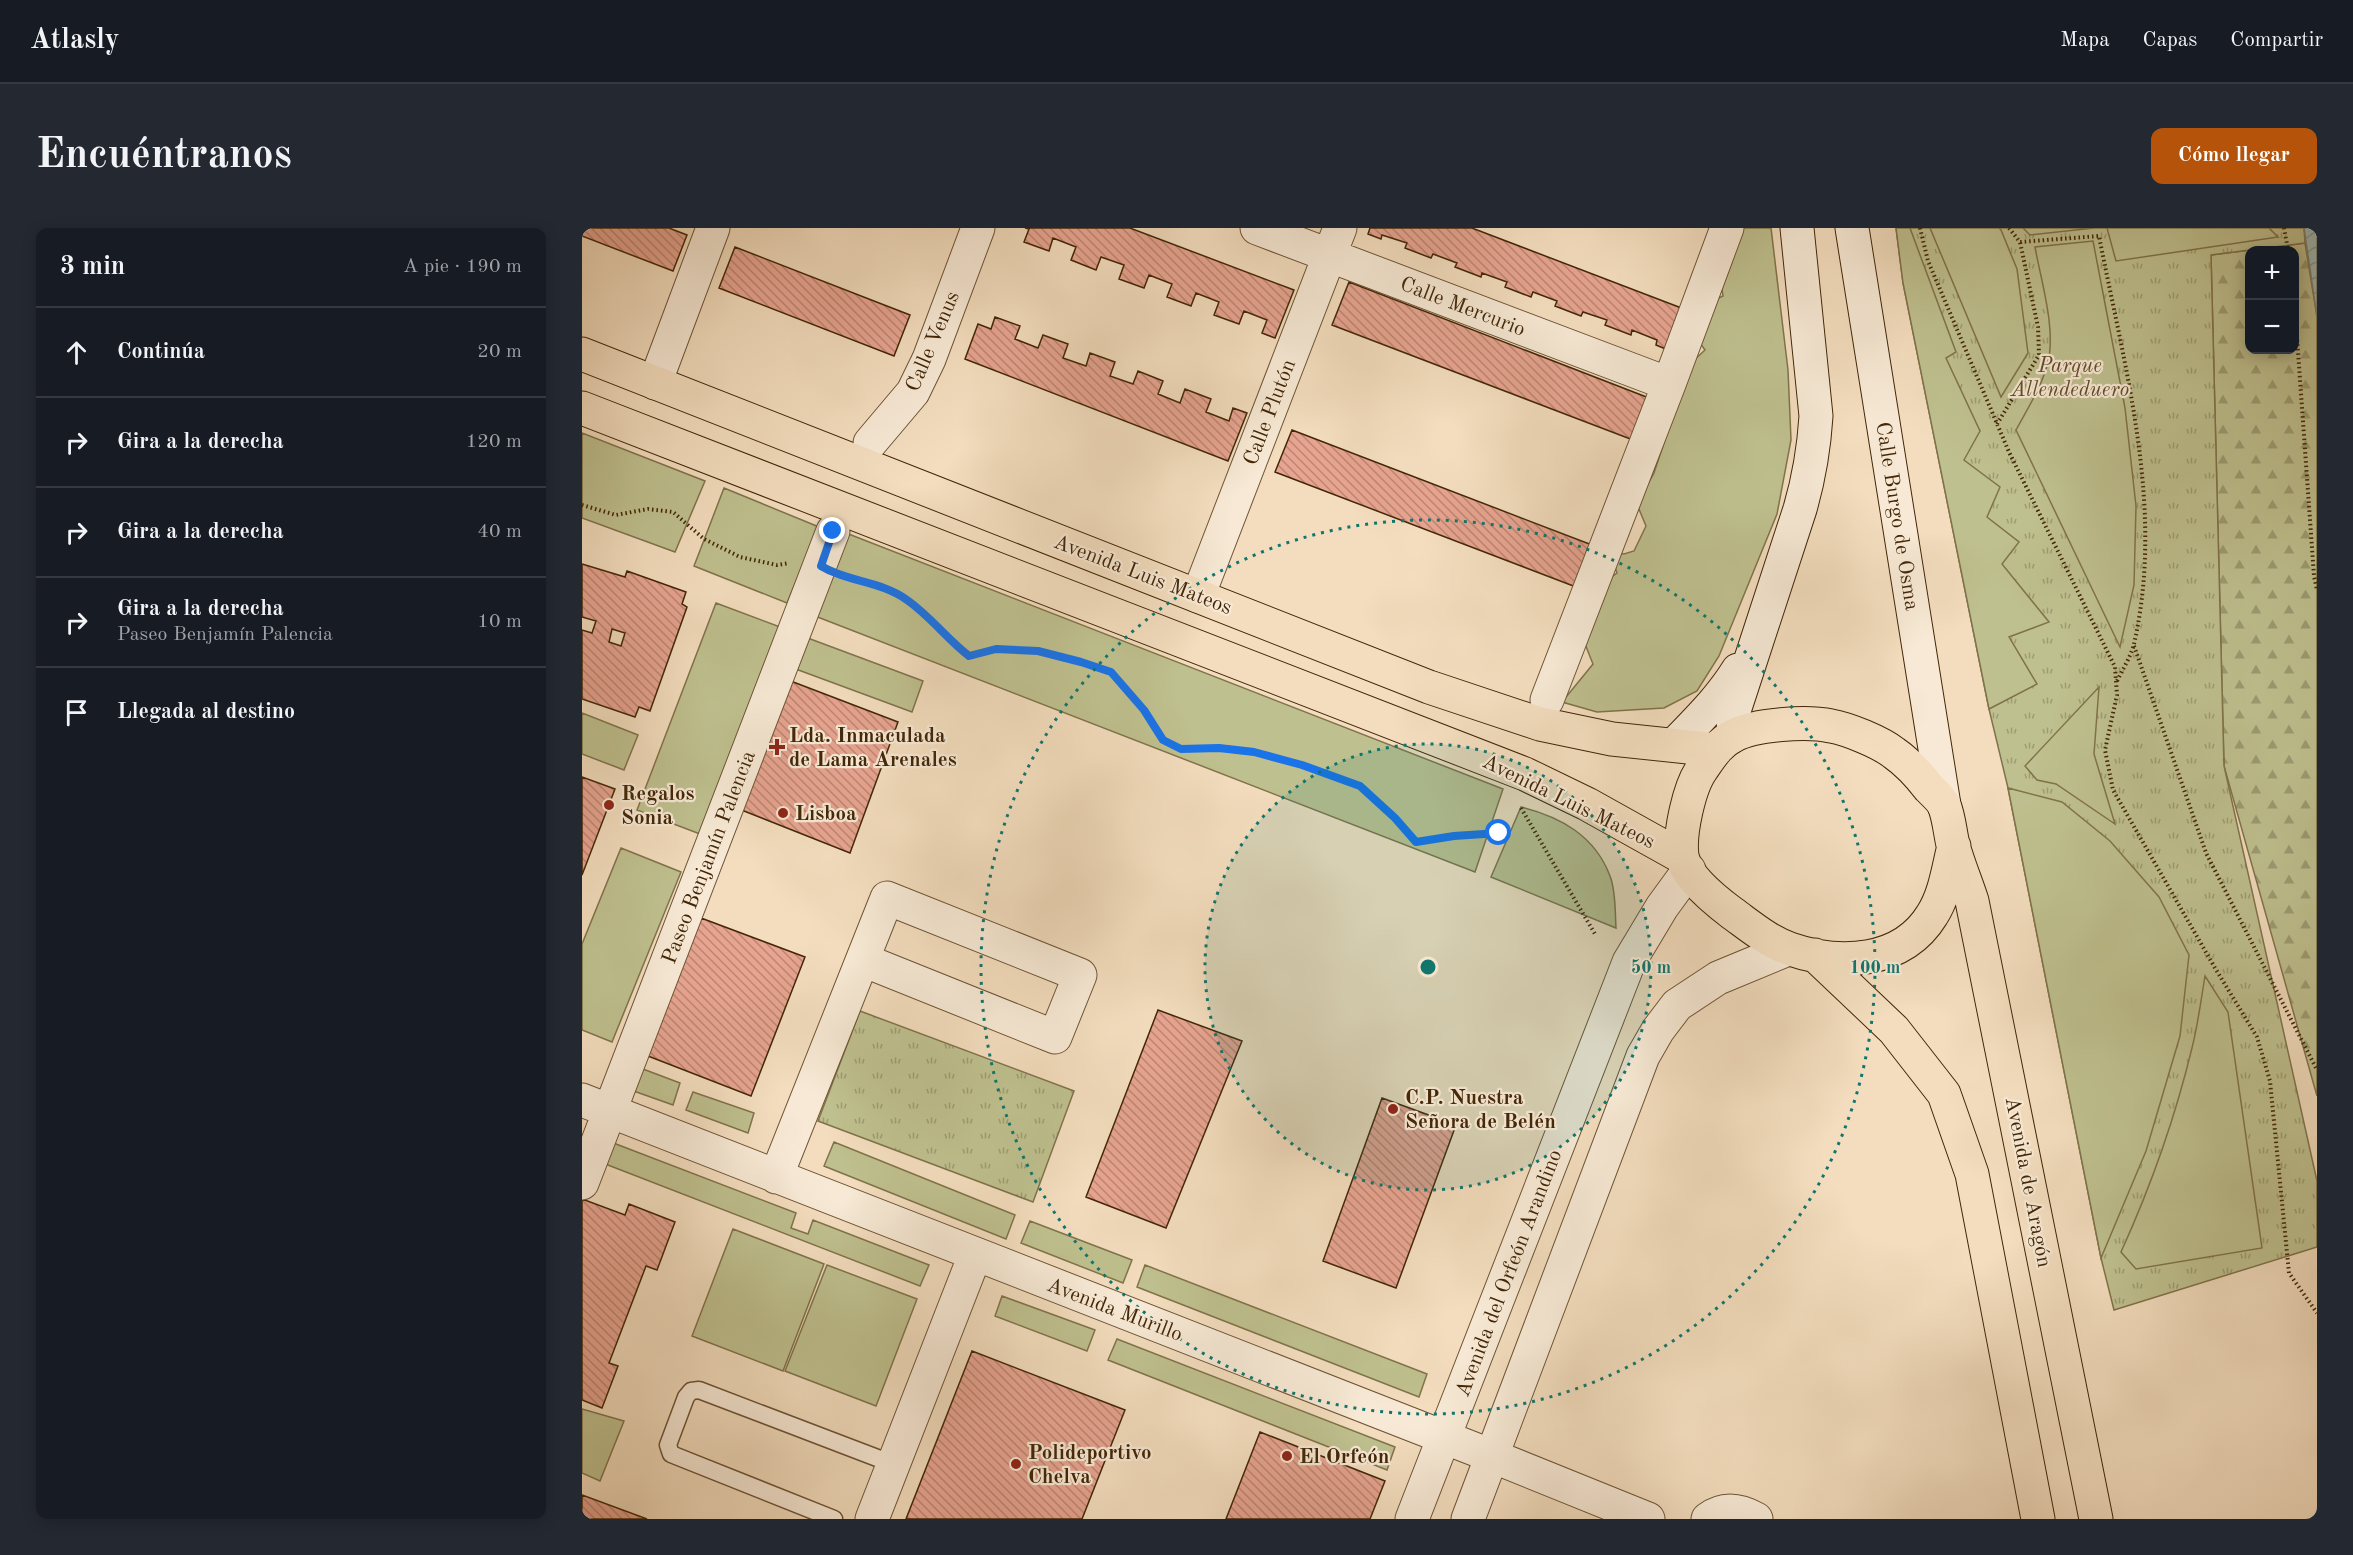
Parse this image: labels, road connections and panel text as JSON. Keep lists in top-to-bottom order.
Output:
{
  "streets": {
    "highway": ["Avenida Luis Mateos", "Avenida de Aragón"],
    "street": [
      "Calle Mercurio",
      "Calle Venus",
      "Calle Plutón",
      "Calle Burgo de Osma",
      "Paseo Benjamín Palencia",
      "Avenida del Orfeón Arandino",
      "Avenida Murillo"
    ]
  },
  "crossings": [
    ["Calle Mercurio", "Calle Plutón"],
    ["Calle Plutón", "Avenida Luis Mateos"],
    ["Calle Burgo de Osma", "Avenida de Aragón"],
    ["Avenida Luis Mateos", "Avenida del Orfeón Arandino"],
    ["Paseo Benjamín Palencia", "Avenida Murillo"],
    ["Avenida del Orfeón Arandino", "Avenida Murillo"]
  ],
  "parks": ["Parque Allendeduero"],
  "places": {
    "health": ["Lda. Inmaculada de Lama Arenales"],
    "other": [
      "Regalos Sonia",
      "Lisboa",
      "C.P. Nuestra Señora de Belén",
      "El Orfeón",
      "Polideportivo Chelva"
    ]
  },
  "page": {
    "header": "Atlasly",
    "nav": ["Mapa", "Capas", "Compartir"],
    "buttons": "Cómo llegar",
    "title": "Encuéntranos",
    "heading": ["3 min", "A pie · 190 m"],
    "map_buttons": ["+", "−"],
    "list": [
      ["Continúa", "20 m"],
      ["Gira a la derecha", "120 m"],
      ["Gira a la derecha", "40 m"],
      ["Gira a la derecha", "Paseo Benjamín Palencia", "10 m"],
      "Llegada al destino"
    ]
  },
  "rings": ["50 m", "100 m"]
}
